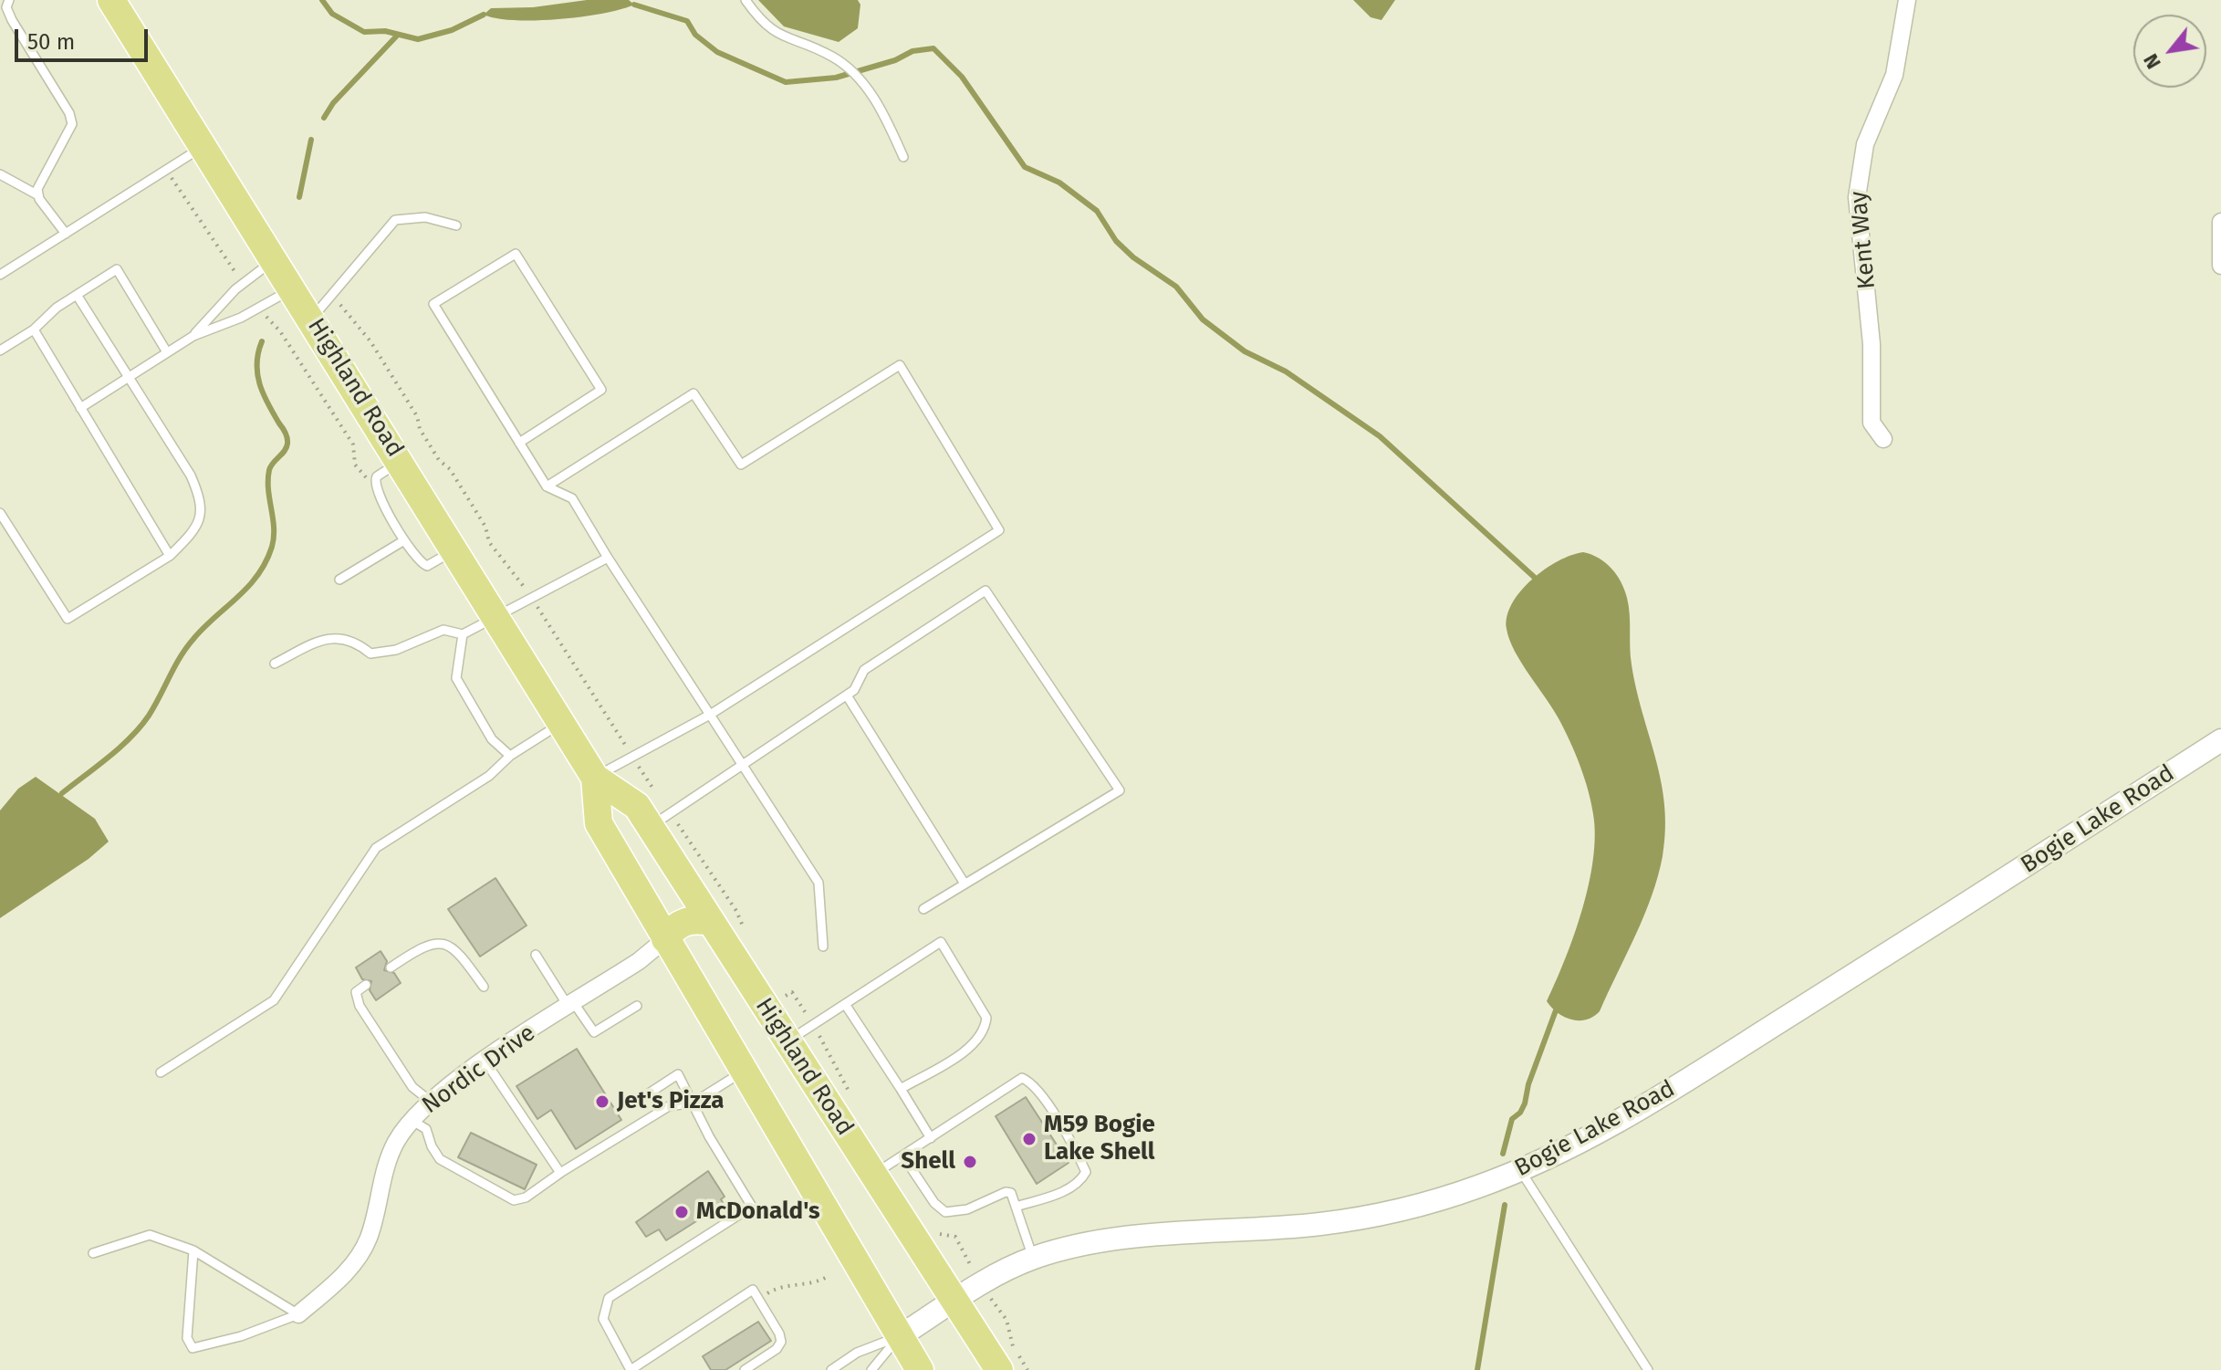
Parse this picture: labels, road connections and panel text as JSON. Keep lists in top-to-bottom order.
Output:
{
  "streets": {
    "highway": ["Highland Road"],
    "main road": ["Bogie Lake Road"],
    "street": ["Kent Way", "Nordic Drive"]
  },
  "crossings": [
    ["Highland Road", "Bogie Lake Road"],
    ["Highland Road", "Nordic Drive"]
  ],
  "places": [
    "Jet's Pizza",
    "M59 Bogie Lake Shell",
    "Shell",
    "McDonald's"
  ],
  "scale_bar": "50 m",
  "north": "bottom left"
}
